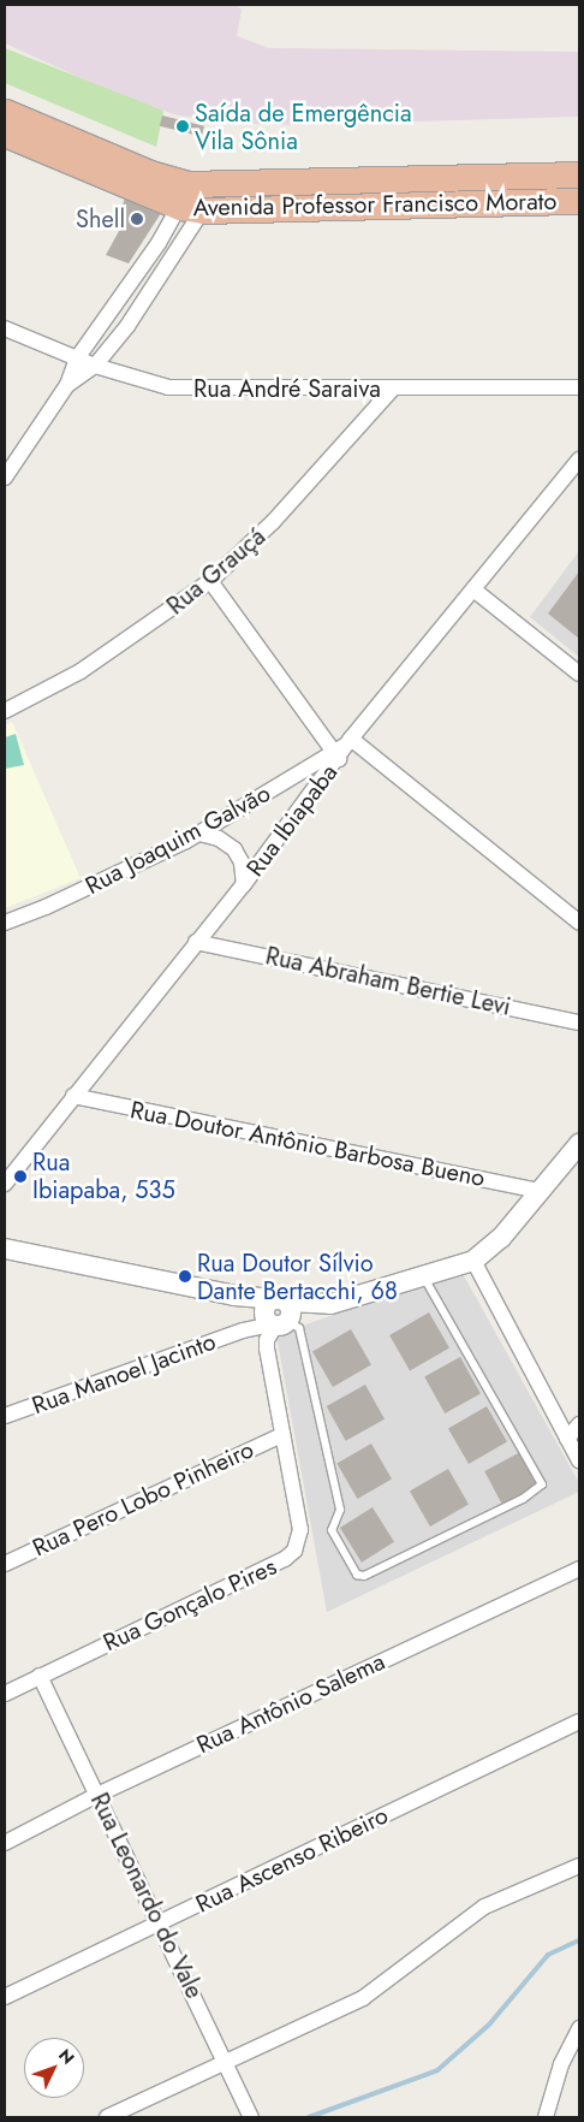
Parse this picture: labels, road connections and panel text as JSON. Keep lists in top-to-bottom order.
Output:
{
  "streets": {
    "highway": ["Avenida Professor Francisco Morato"],
    "street": [
      "Rua André Saraiva",
      "Rua Grauçá",
      "Rua Ibiapaba",
      "Rua Joaquim Galvão",
      "Rua Abraham Bertie Levi",
      "Rua Doutor Antônio Barbosa Bueno",
      "Rua Manoel Jacinto",
      "Rua Pero Lobo Pinheiro",
      "Rua Gonçalo Pires",
      "Rua Antônio Salema",
      "Rua Ascenso Ribeiro",
      "Rua Leonardo do Vale"
    ]
  },
  "crossings": [
    ["Rua André Saraiva", "Rua Grauçá"],
    ["Rua Ibiapaba", "Rua Joaquim Galvão"],
    ["Rua Ibiapaba", "Rua Abraham Bertie Levi"],
    ["Rua Ibiapaba", "Rua Doutor Antônio Barbosa Bueno"],
    ["Rua Manoel Jacinto", "Rua Gonçalo Pires"],
    ["Rua Pero Lobo Pinheiro", "Rua Gonçalo Pires"],
    ["Rua Gonçalo Pires", "Rua Leonardo do Vale"],
    ["Rua Antônio Salema", "Rua Leonardo do Vale"],
    ["Rua Ascenso Ribeiro", "Rua Leonardo do Vale"]
  ],
  "places": [
    "Saída de Emergência Vila Sônia",
    "Shell",
    "Rua Ibiapaba, 535",
    "Rua Doutor Sílvio Dante Bertacchi, 68"
  ],
  "north": "top right"
}
